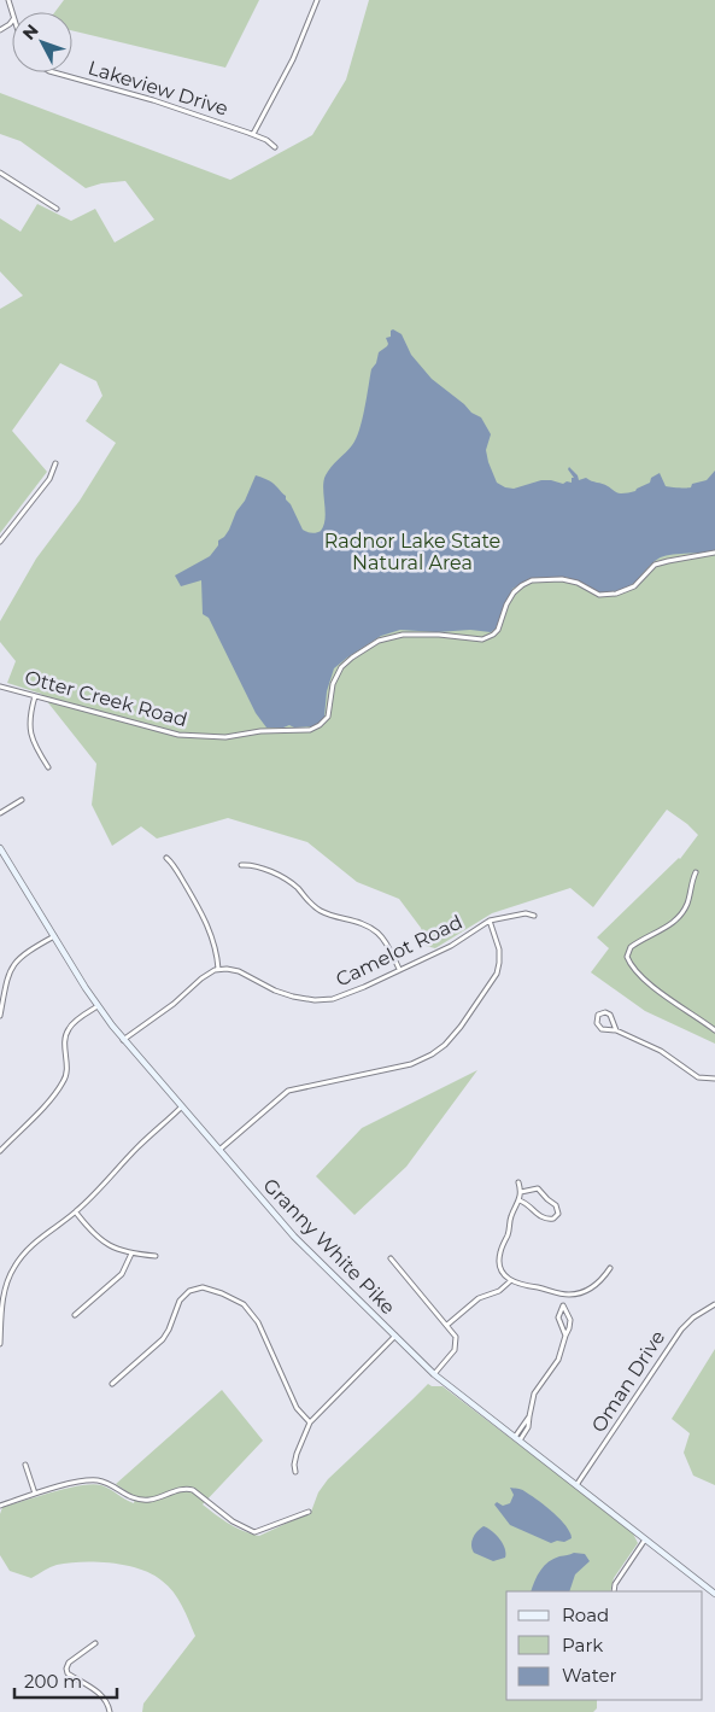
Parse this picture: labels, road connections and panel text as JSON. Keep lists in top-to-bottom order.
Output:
{
  "streets": {
    "main road": ["Granny White Pike"],
    "street": [
      "Lakeview Drive",
      "Otter Creek Road",
      "Camelot Road",
      "Oman Drive"
    ]
  },
  "crossings": [
    ["Granny White Pike", "Oman Drive"]
  ],
  "parks": ["Radnor Lake State Natural Area"],
  "legend": ["Road", "Park", "Water"],
  "scale_bar": "200 m",
  "north": "top left"
}
